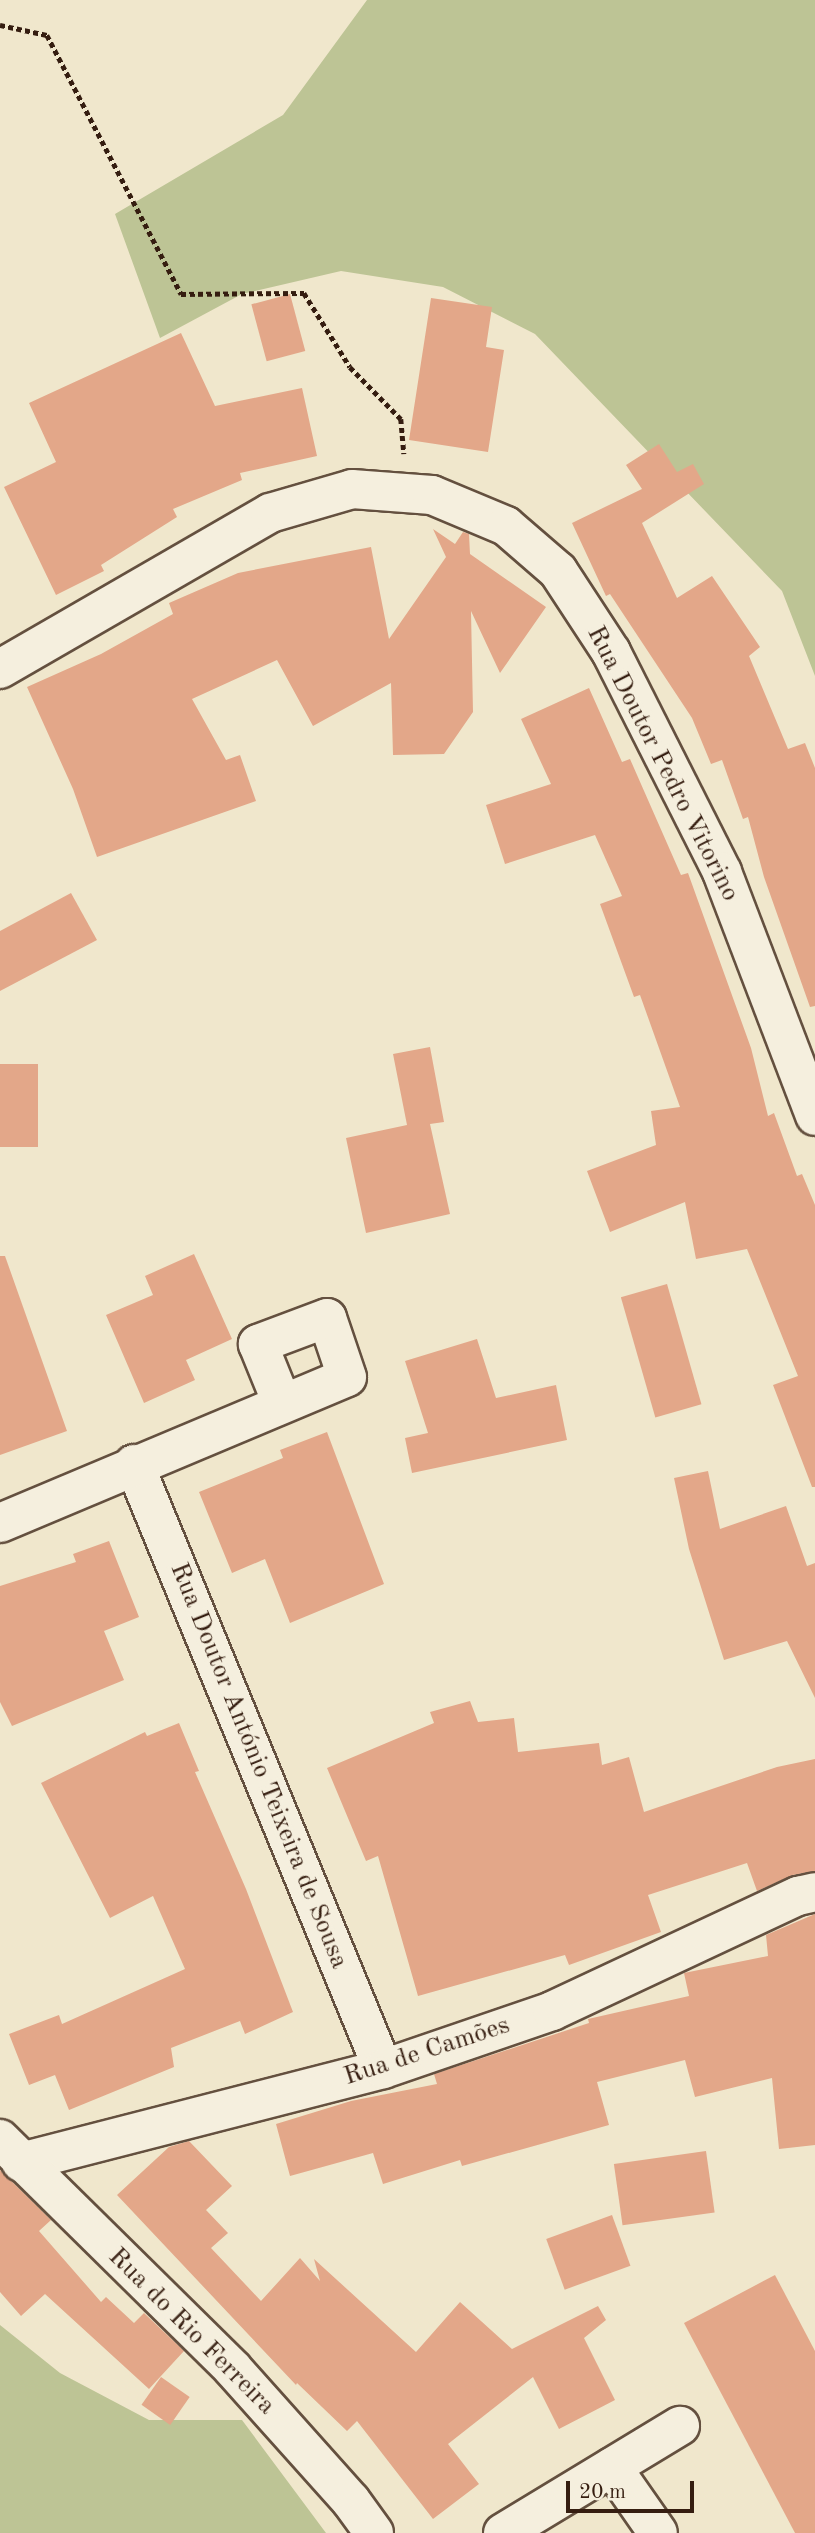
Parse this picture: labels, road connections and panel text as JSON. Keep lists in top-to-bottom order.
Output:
{
  "streets": {
    "street": [
      "Rua Doutor Pedro Vitorino",
      "Rua Doutor António Teixeira de Sousa",
      "Rua de Camões",
      "Rua do Rio Ferreira"
    ]
  },
  "crossings": [
    ["Rua Doutor António Teixeira de Sousa", "Rua de Camões"],
    ["Rua de Camões", "Rua do Rio Ferreira"]
  ],
  "scale_bar": "20 m"
}
